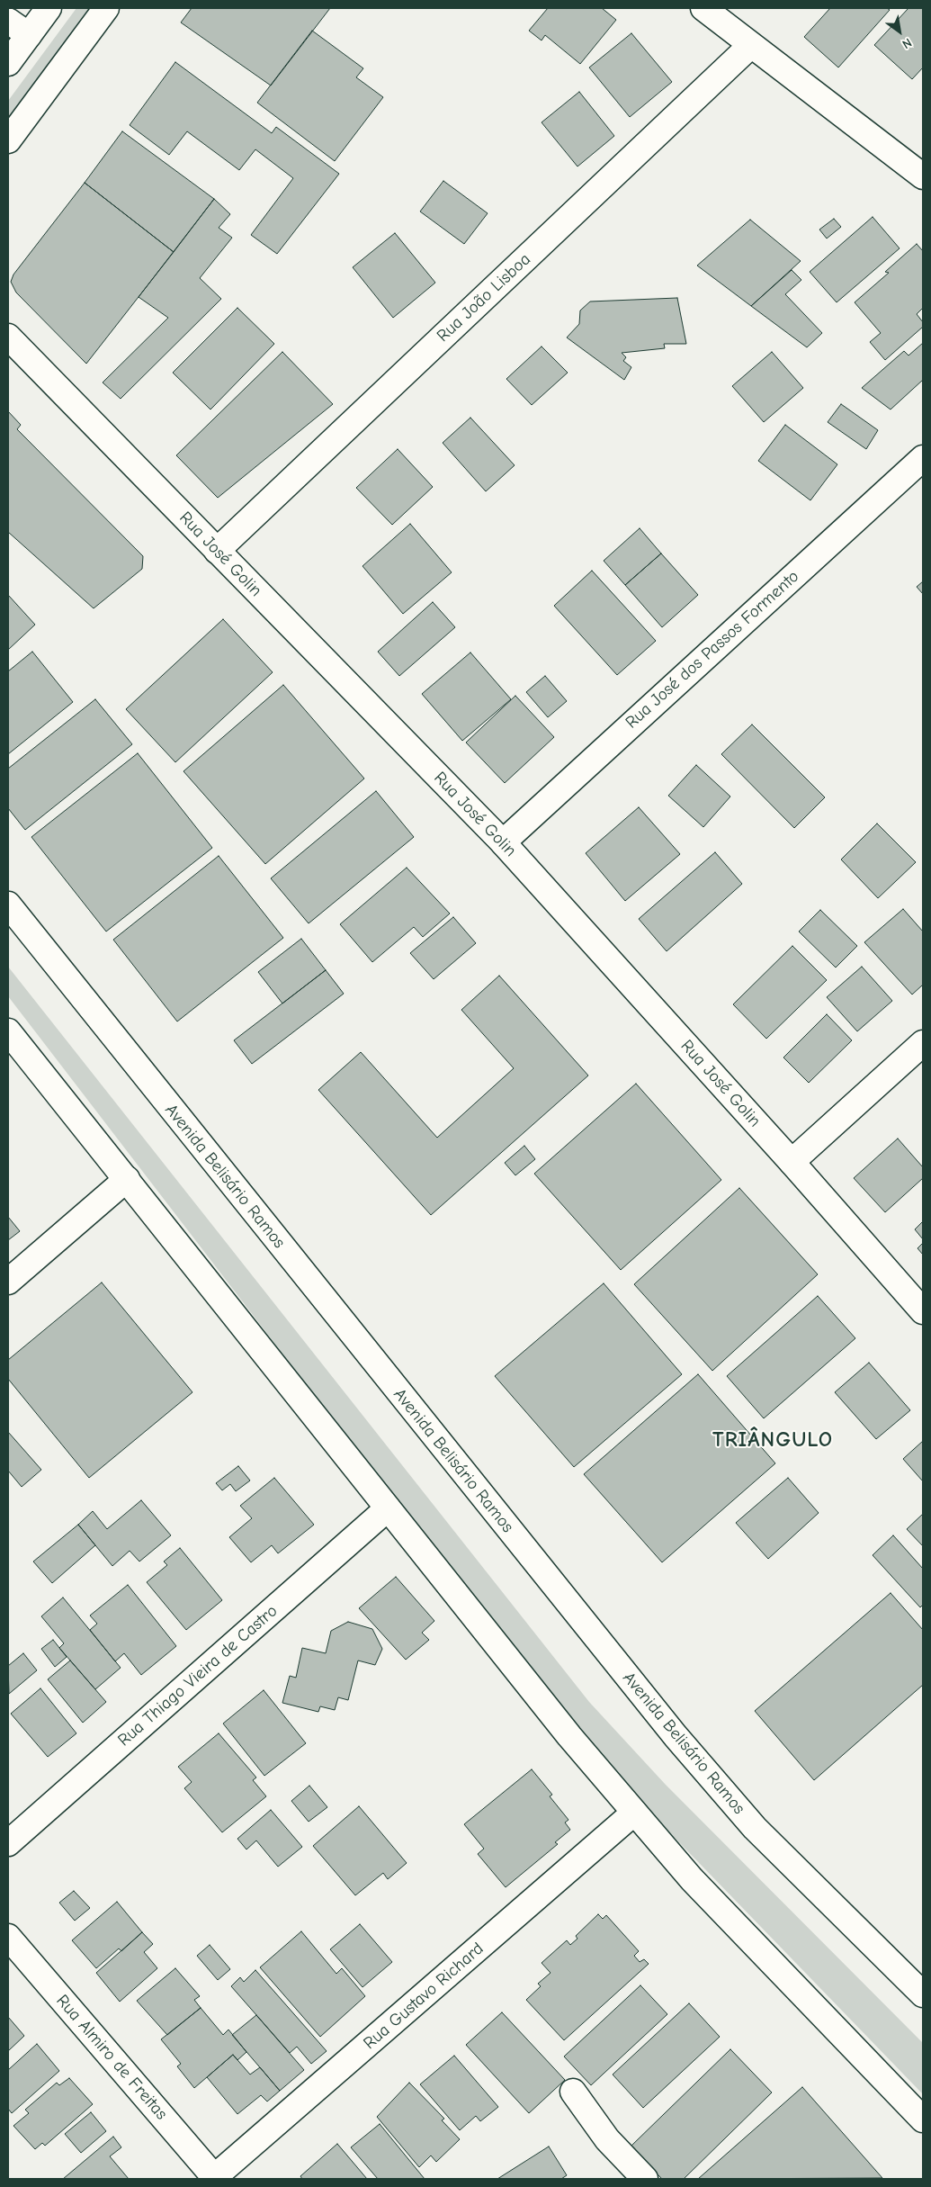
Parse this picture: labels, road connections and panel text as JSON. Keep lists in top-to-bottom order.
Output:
{
  "streets": {
    "street": [
      "Rua João Lisboa",
      "Rua José Golin",
      "Rua José dos Passos Formento",
      "Avenida Belisário Ramos",
      "Rua Thiago Vieira de Castro",
      "Rua Gustavo Richard",
      "Rua Almiro de Freitas"
    ]
  },
  "crossings": [
    ["Rua João Lisboa", "Rua José Golin"],
    ["Rua José Golin", "Rua José dos Passos Formento"],
    ["Rua Gustavo Richard", "Rua Almiro de Freitas"]
  ],
  "districts": ["TRIÂNGULO"],
  "north": "bottom right"
}
